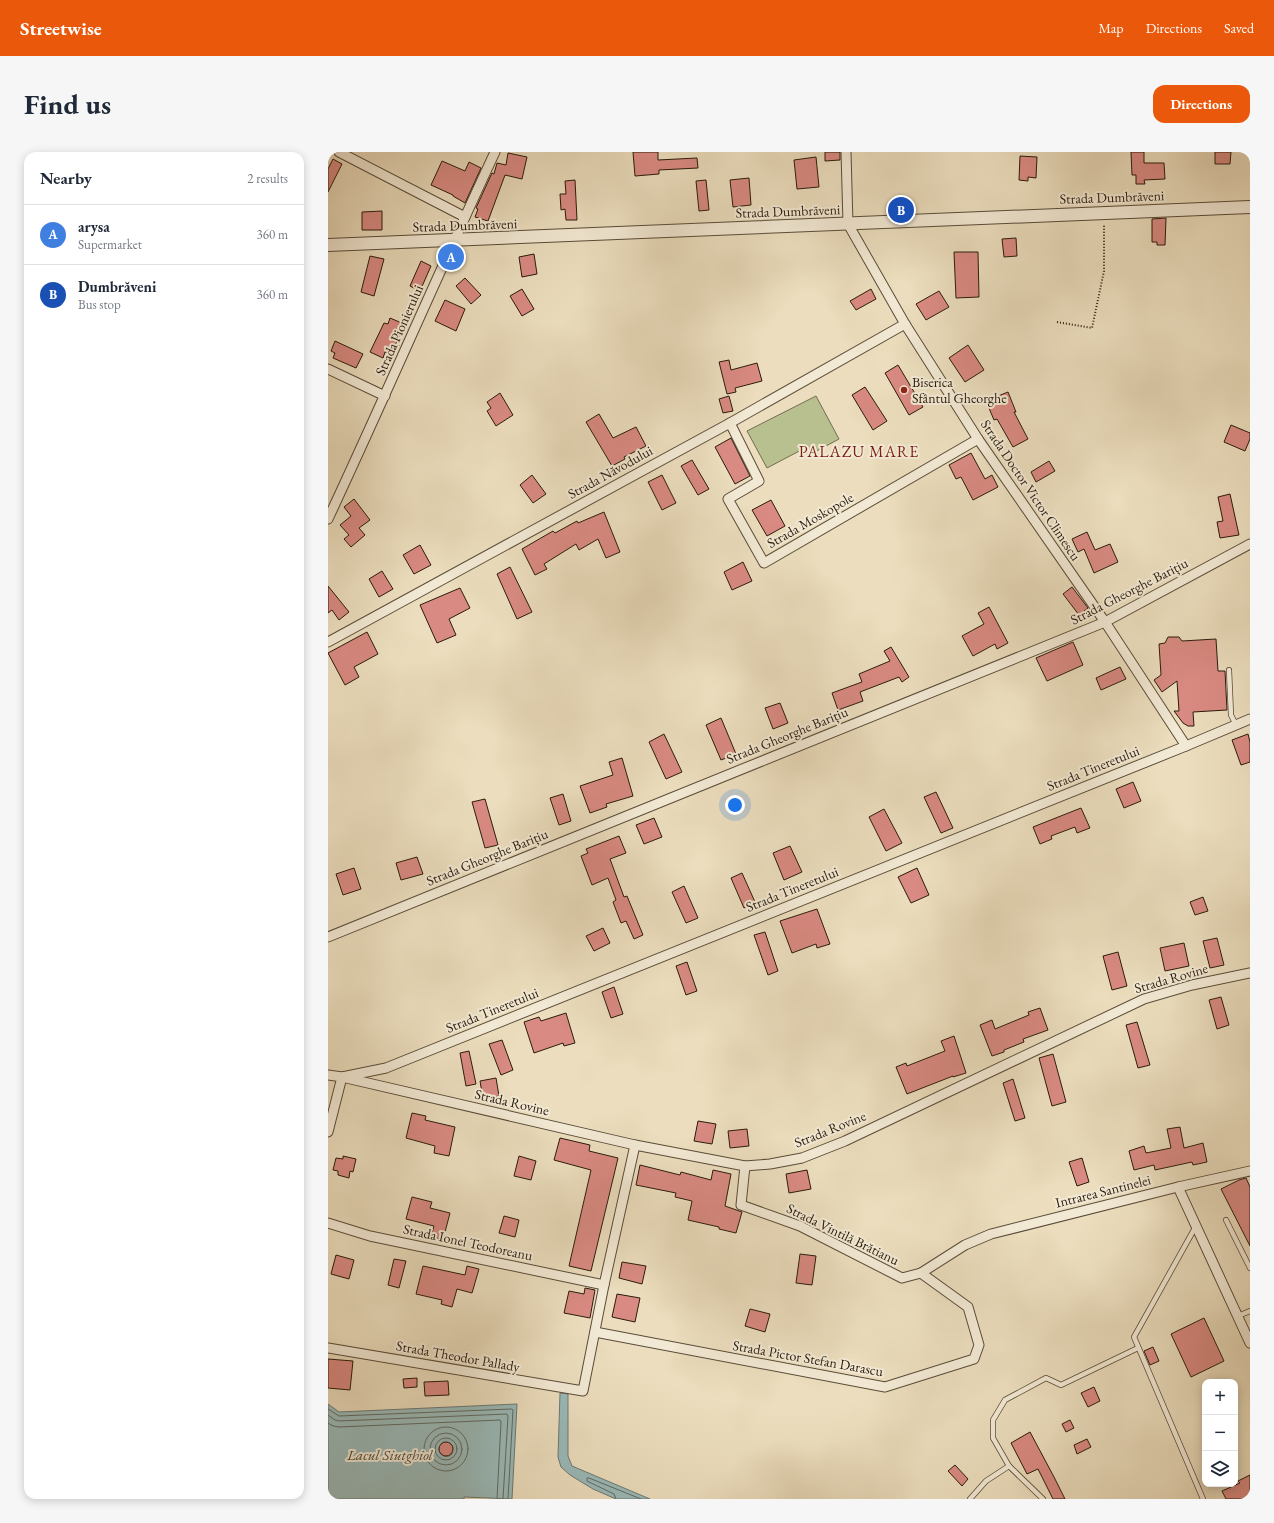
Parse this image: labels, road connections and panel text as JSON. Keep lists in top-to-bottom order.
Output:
{
  "streets": {
    "street": [
      "Strada Dumbrăveni",
      "Strada Pionierului",
      "Strada Năvodului",
      "Strada Doctor Victor Climescu",
      "Strada Moskopole",
      "Strada Gheorghe Barițiu",
      "Strada Tineretului",
      "Strada Rovine",
      "Intrarea Santinelei",
      "Strada Vintilă Brătianu",
      "Strada Ionel Teodoreanu",
      "Strada Theodor Pallady",
      "Strada Pictor Stefan Darascu"
    ]
  },
  "crossings": [
    ["Strada Dumbrăveni", "Strada Pionierului"],
    ["Strada Dumbrăveni", "Strada Doctor Victor Climescu"],
    ["Strada Năvodului", "Strada Doctor Victor Climescu"],
    ["Strada Năvodului", "Strada Moskopole"],
    ["Strada Doctor Victor Climescu", "Strada Moskopole"],
    ["Strada Doctor Victor Climescu", "Strada Gheorghe Barițiu"],
    ["Strada Doctor Victor Climescu", "Strada Tineretului"],
    ["Strada Tineretului", "Strada Rovine"],
    ["Strada Rovine", "Strada Vintilă Brătianu"],
    ["Intrarea Santinelei", "Strada Vintilă Brătianu"],
    ["Strada Vintilă Brătianu", "Strada Pictor Stefan Darascu"],
    ["Strada Theodor Pallady", "Strada Pictor Stefan Darascu"]
  ],
  "districts": ["PALAZU MARE"],
  "water": ["Lacul Siutghiol"],
  "places": ["Biserica Sfântul Gheorghe"],
  "page": {
    "header": "Streetwise",
    "nav": ["Map", "Directions", "Saved"],
    "buttons": "Directions",
    "title": "Find us",
    "heading": ["Nearby", "2 results"],
    "pins": ["B", "A"],
    "list": [
      {
        "mark": "A",
        "name": "arysa",
        "note": "Supermarket",
        "value": "360 m"
      },
      {
        "mark": "B",
        "name": "Dumbrăveni",
        "note": "Bus stop",
        "value": "360 m"
      }
    ],
    "map_buttons": ["+", "−"]
  }
}
